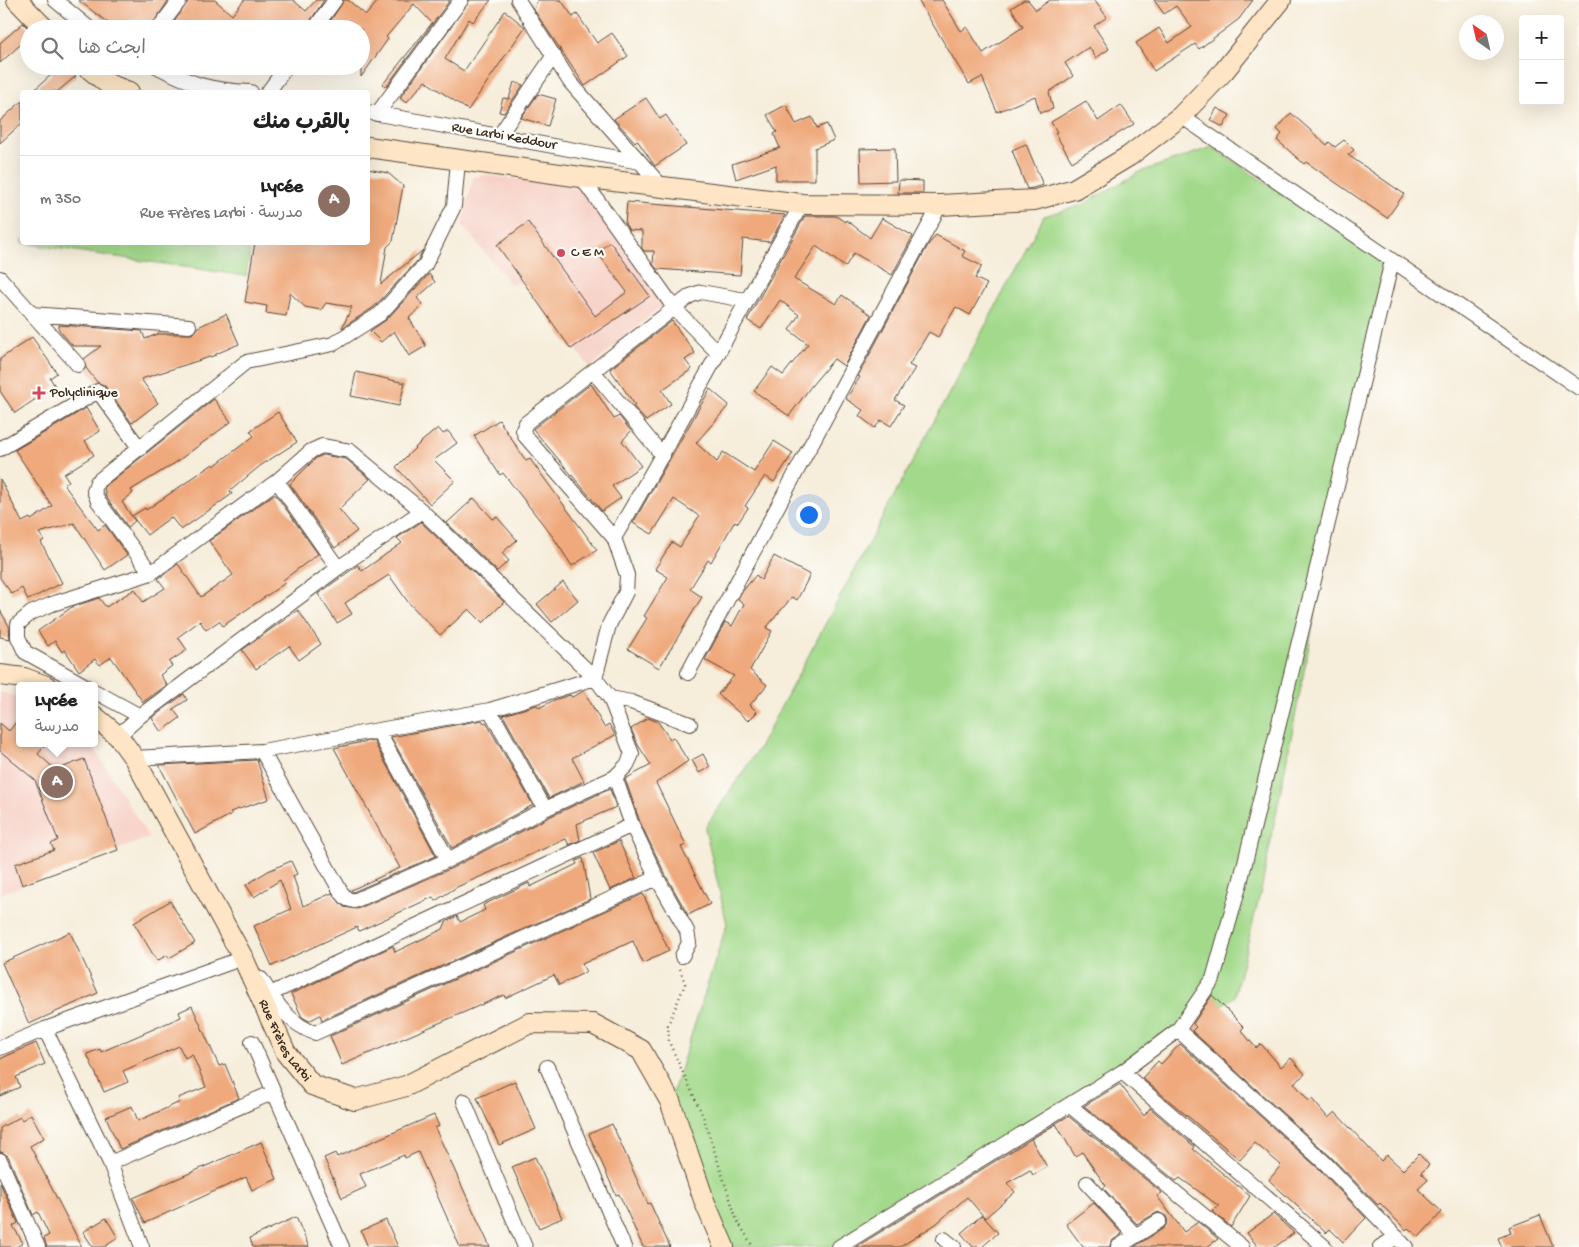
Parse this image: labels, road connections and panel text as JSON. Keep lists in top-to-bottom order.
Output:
{
  "streets": {
    "main road": ["Rue Frères Larbi"],
    "street": ["Rue Larbi Keddour"]
  },
  "places": {
    "other": ["C E M"],
    "health": ["Polyclinique"]
  },
  "north": "top left",
  "page": {
    "map_buttons": ["+", "−"],
    "search": "ابحث هنا",
    "heading": "بالقرب منك",
    "list": [
      {
        "mark": "A",
        "name": "Lycée",
        "note": "مدرسة · Rue Frères Larbi",
        "value": "350 m"
      }
    ],
    "popup": ["Lycée", "مدرسة"],
    "pins": "A"
  }
}
